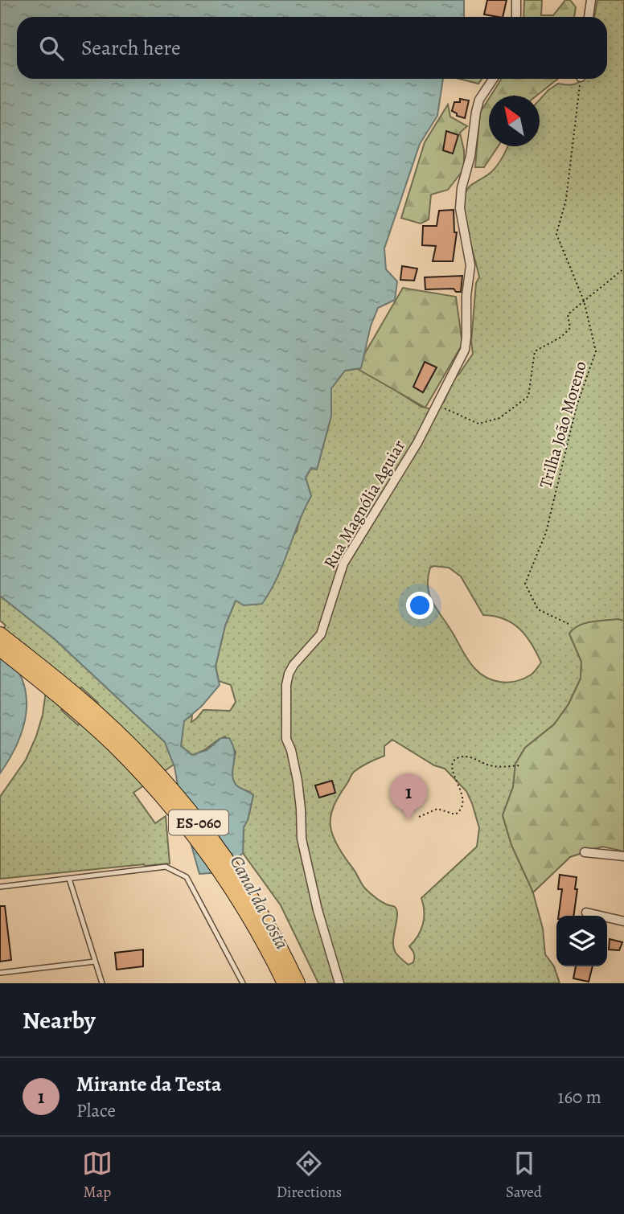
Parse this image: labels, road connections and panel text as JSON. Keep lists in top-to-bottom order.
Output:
{
  "streets": {
    "main road": ["ES-060"],
    "street": ["Rua Magnólia Aguiar"],
    "path": ["Trilha João Moreno"]
  },
  "water": ["Canal da Costa"],
  "north": "top left",
  "page": {
    "search": "Search here",
    "pins": "1",
    "heading": "Nearby",
    "list": [
      {
        "mark": "1",
        "name": "Mirante da Testa",
        "note": "Place",
        "value": "160 m"
      }
    ],
    "nav": ["Map", "Directions", "Saved"]
  }
}
